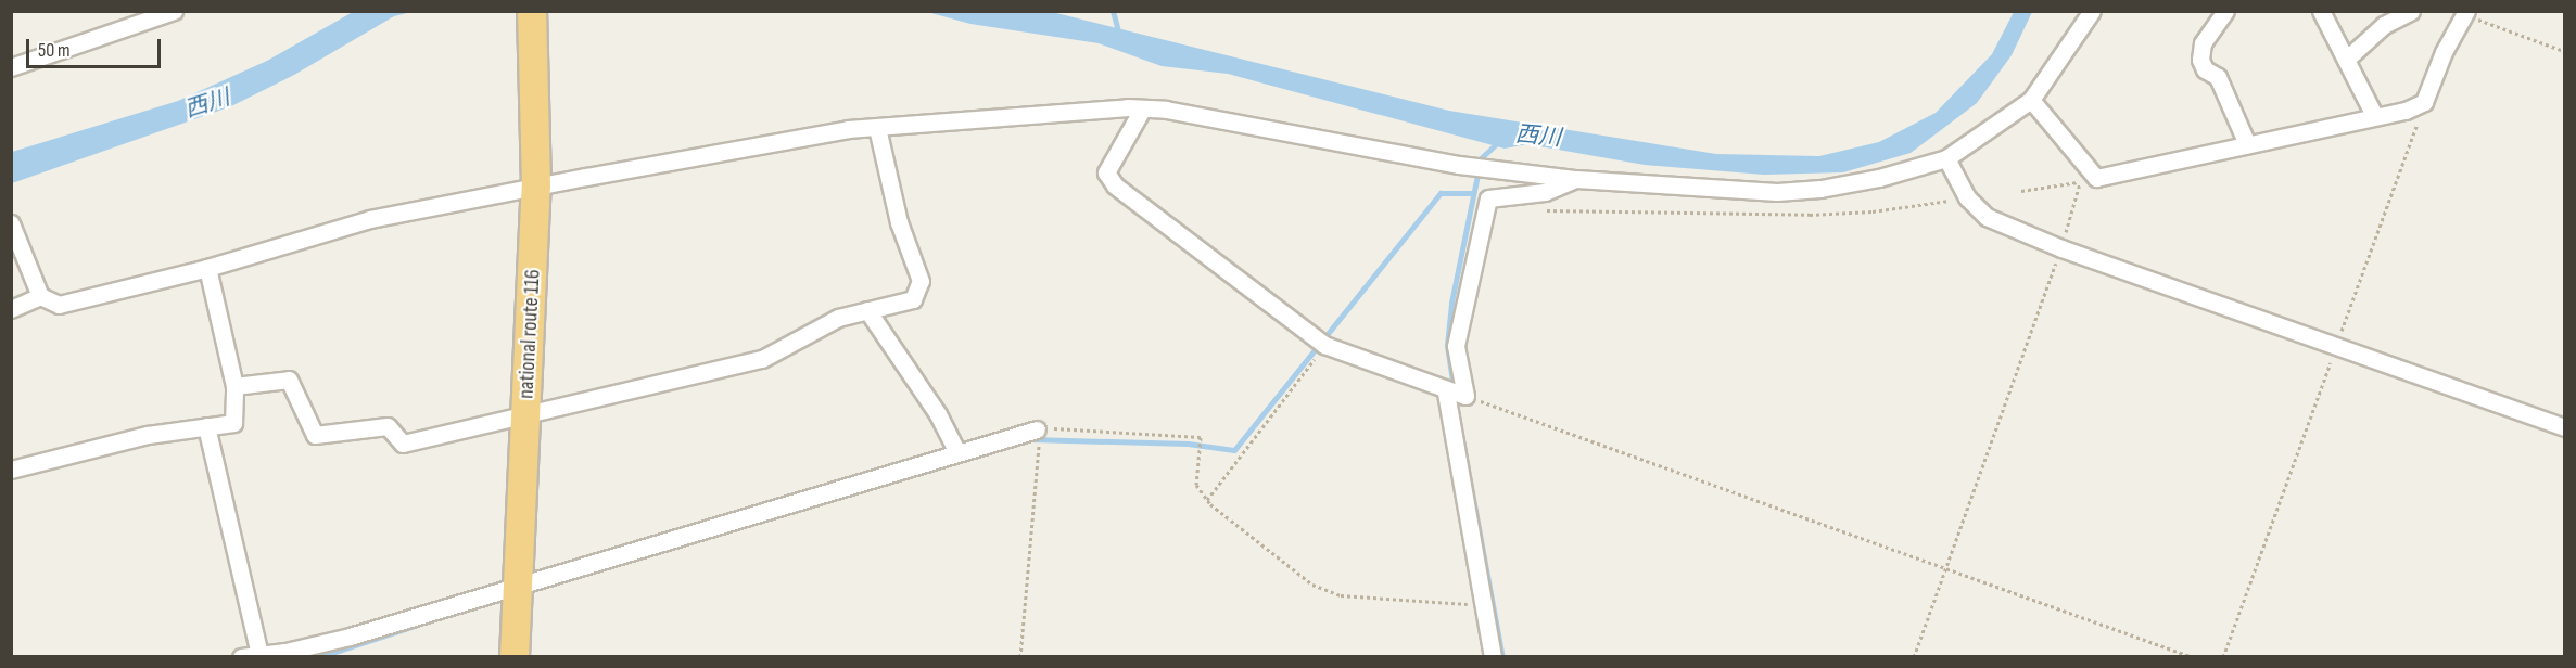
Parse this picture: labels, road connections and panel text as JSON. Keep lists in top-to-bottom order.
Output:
{
  "streets": {
    "highway": ["national route 116"]
  },
  "water": ["西川"],
  "scale_bar": "50 m"
}
